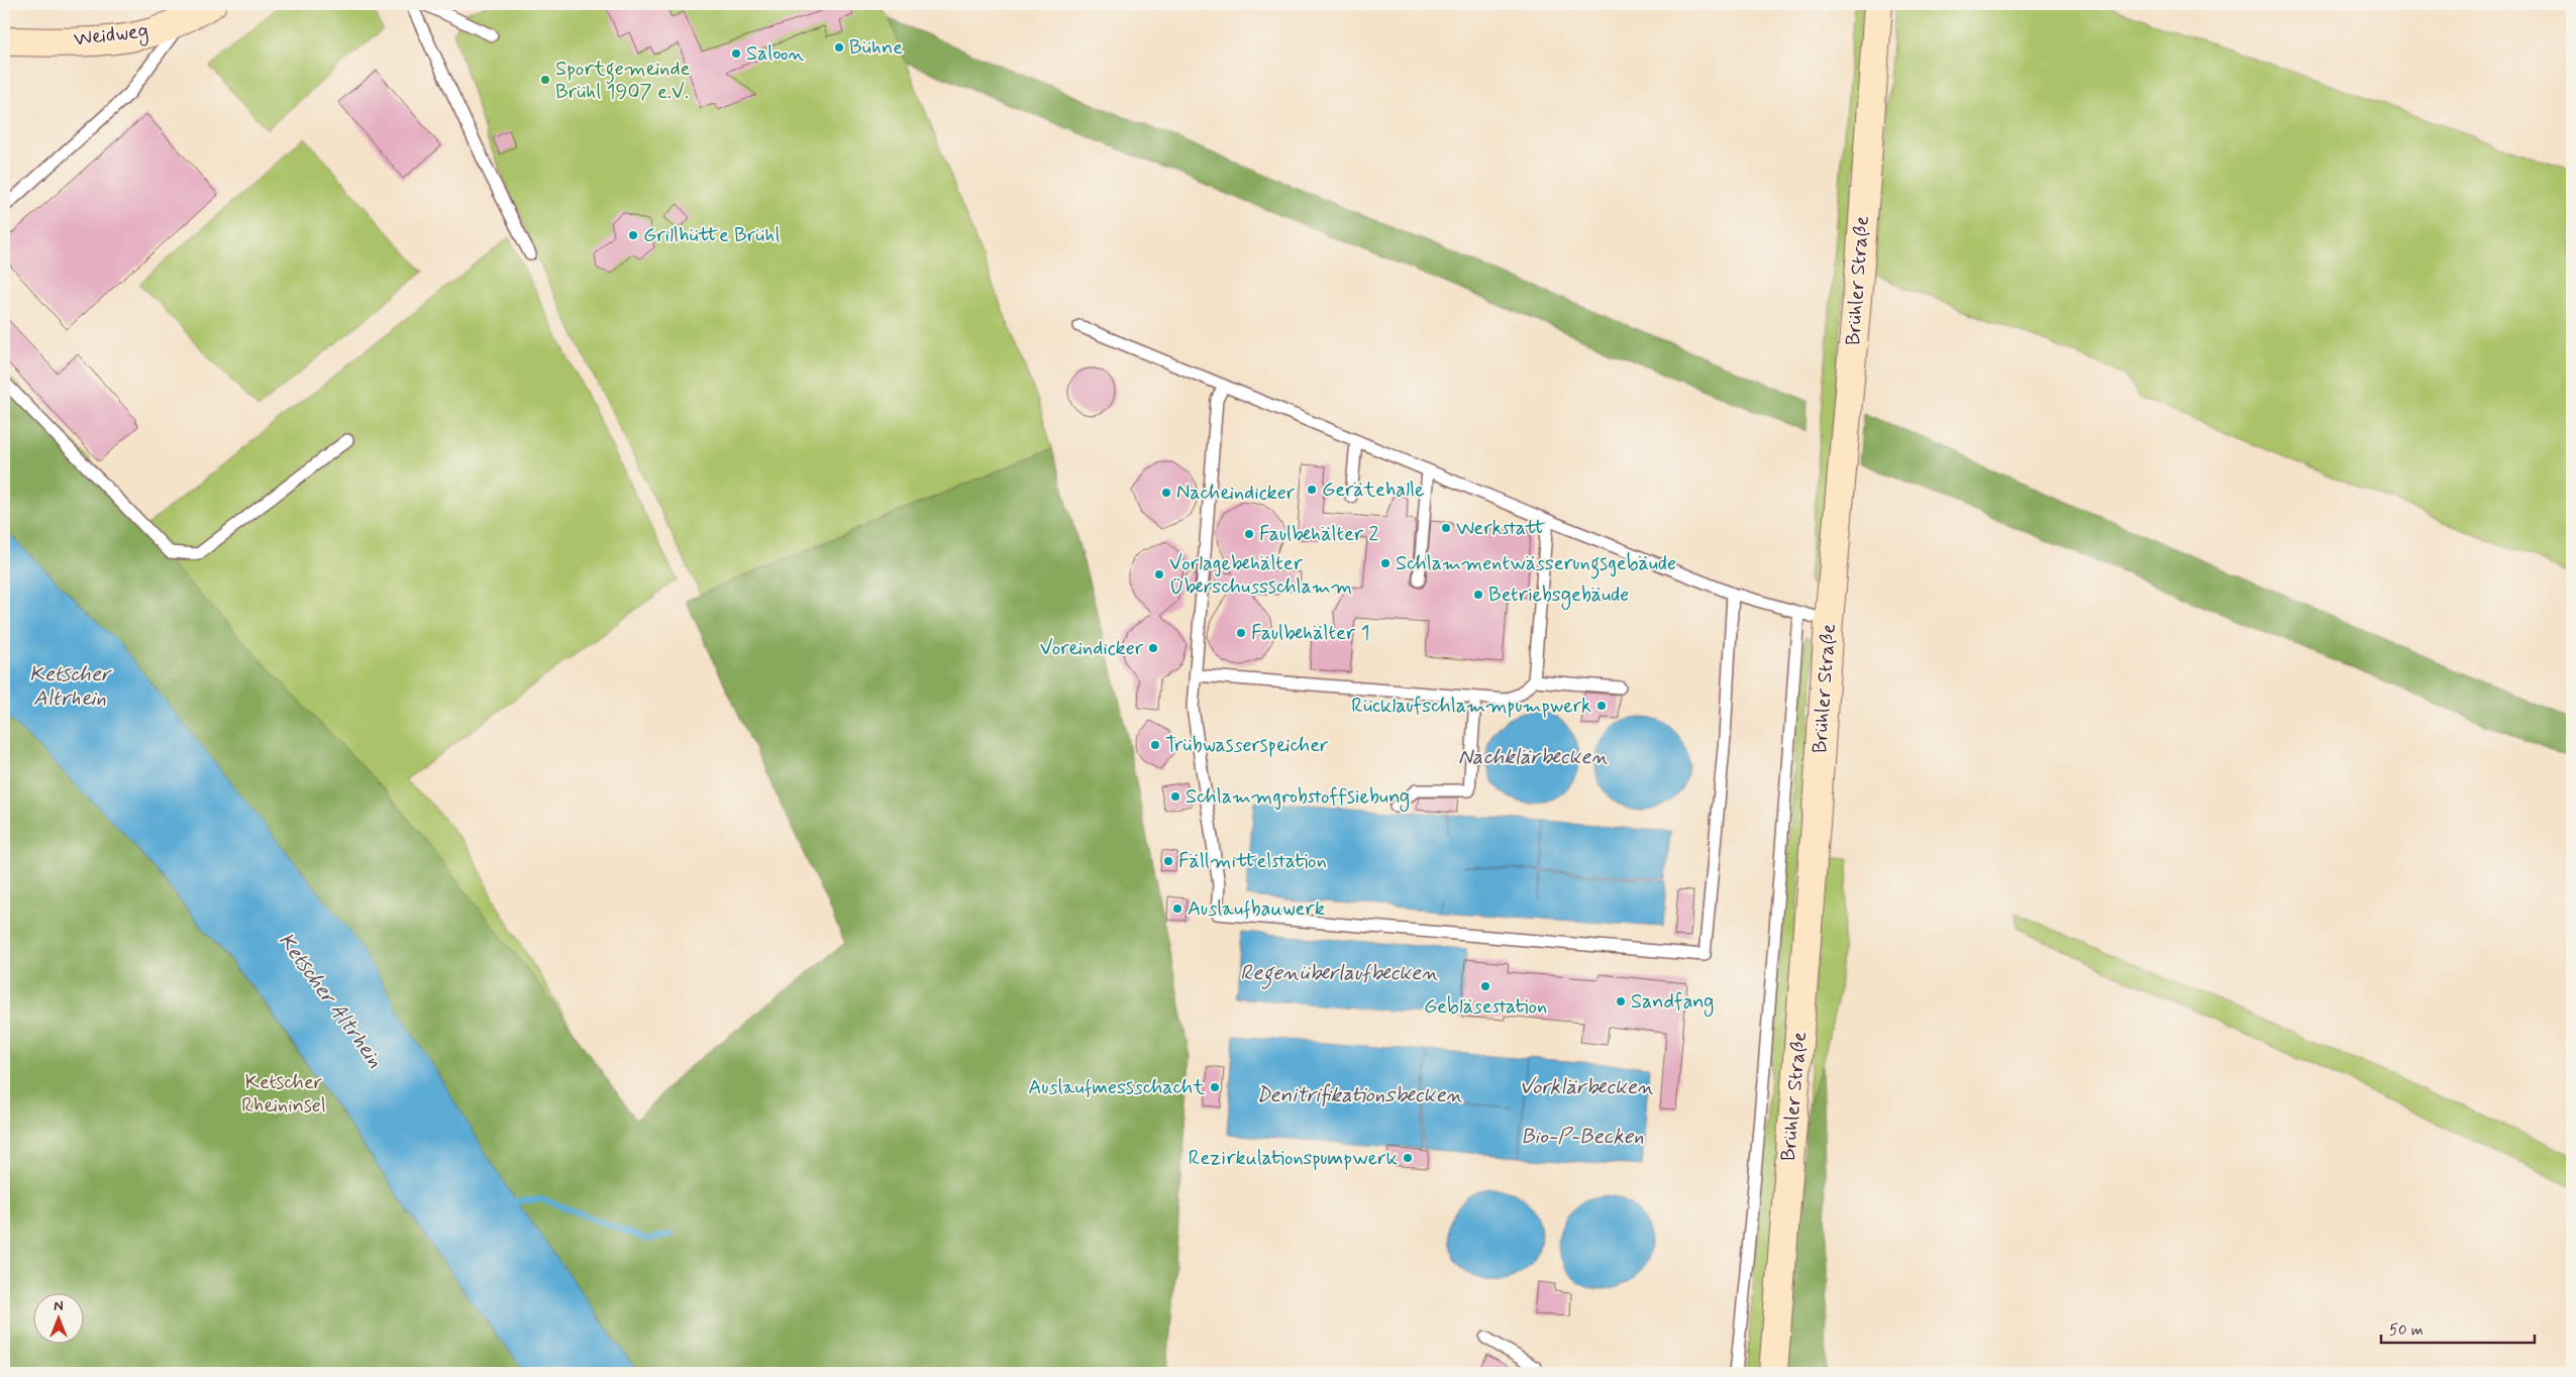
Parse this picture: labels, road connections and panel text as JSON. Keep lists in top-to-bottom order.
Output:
{
  "streets": {
    "street": ["Weidweg", "Brühler Straße"]
  },
  "water": [
    "Ketscher Altrhein",
    "Nachklärbecken",
    "Regenüberlaufbecken",
    "Vorklärbecken",
    "Denitrifikationsbecken",
    "Bio-P-Becken"
  ],
  "parks": ["Ketscher Rheininsel"],
  "places": [
    "Bühne",
    "Saloon",
    "Sportgemeinde Brühl 1907 e.V.",
    "Grillhütte Brühl",
    "Gerätehalle",
    "Nacheindicker",
    "Werkstatt",
    "Faulbehälter 2",
    "Schlammentwässerungsgebäude",
    "Vorlagebehälter Überschussschlamm",
    "Betriebsgebäude",
    "Faulbehälter 1",
    "Voreindicker",
    "Rücklaufschlammpumpwerk",
    "Trübwasserspeicher",
    "Schlammgrobstoffsiebung",
    "Fällmittelstation",
    "Auslaufbauwerk",
    "Gebläsestation",
    "Sandfang",
    "Auslaufmessschacht",
    "Rezirkulationspumpwerk"
  ],
  "scale_bar": "50 m",
  "north": "top"
}
